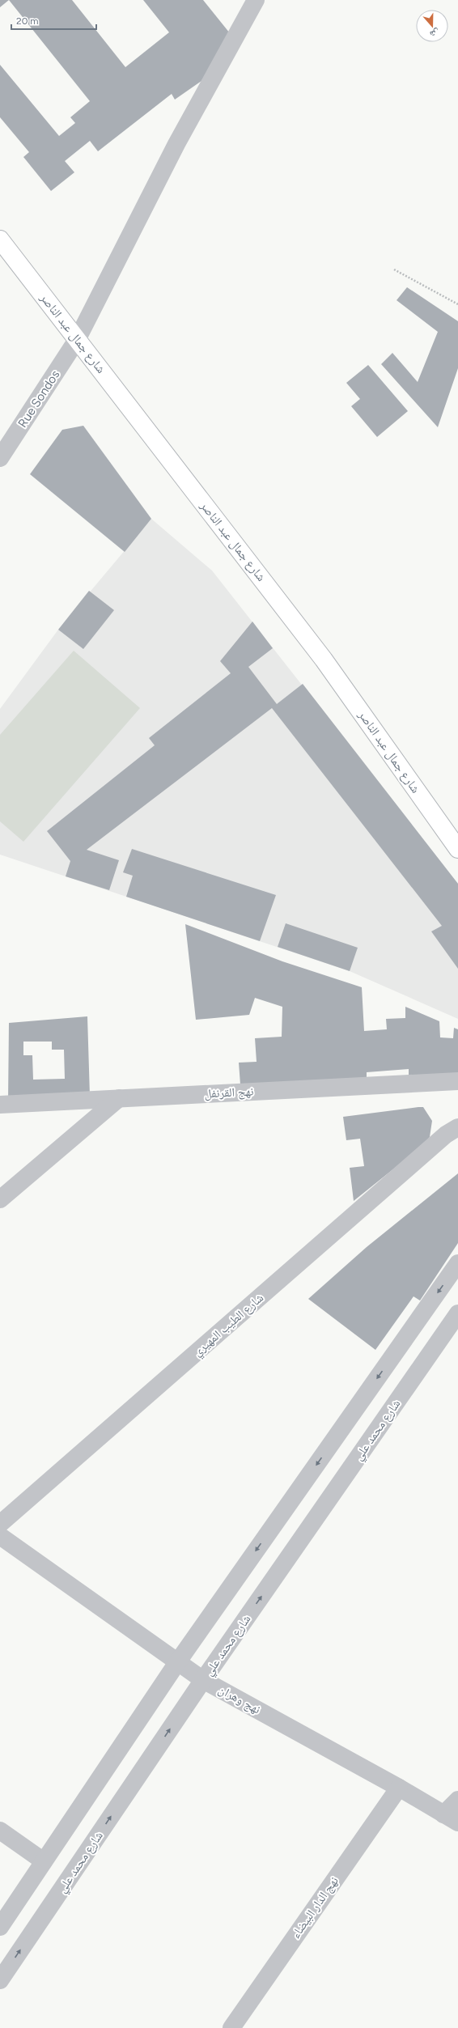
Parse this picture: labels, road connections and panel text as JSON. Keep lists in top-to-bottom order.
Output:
{
  "streets": {
    "main road": ["شارع جمال عبد الناصر"],
    "street": [
      "Rue Sondos",
      "نهج القرنفل",
      "شارع الطيب المهيري",
      "شارع محمد علي",
      "نهج وهران",
      "نهج الدار البيضاء"
    ]
  },
  "crossings": [
    ["شارع جمال عبد الناصر", "Rue Sondos"],
    ["شارع محمد علي", "نهج وهران"],
    ["نهج وهران", "نهج الدار البيضاء"]
  ],
  "scale_bar": "20 m",
  "north": "bottom"
}
